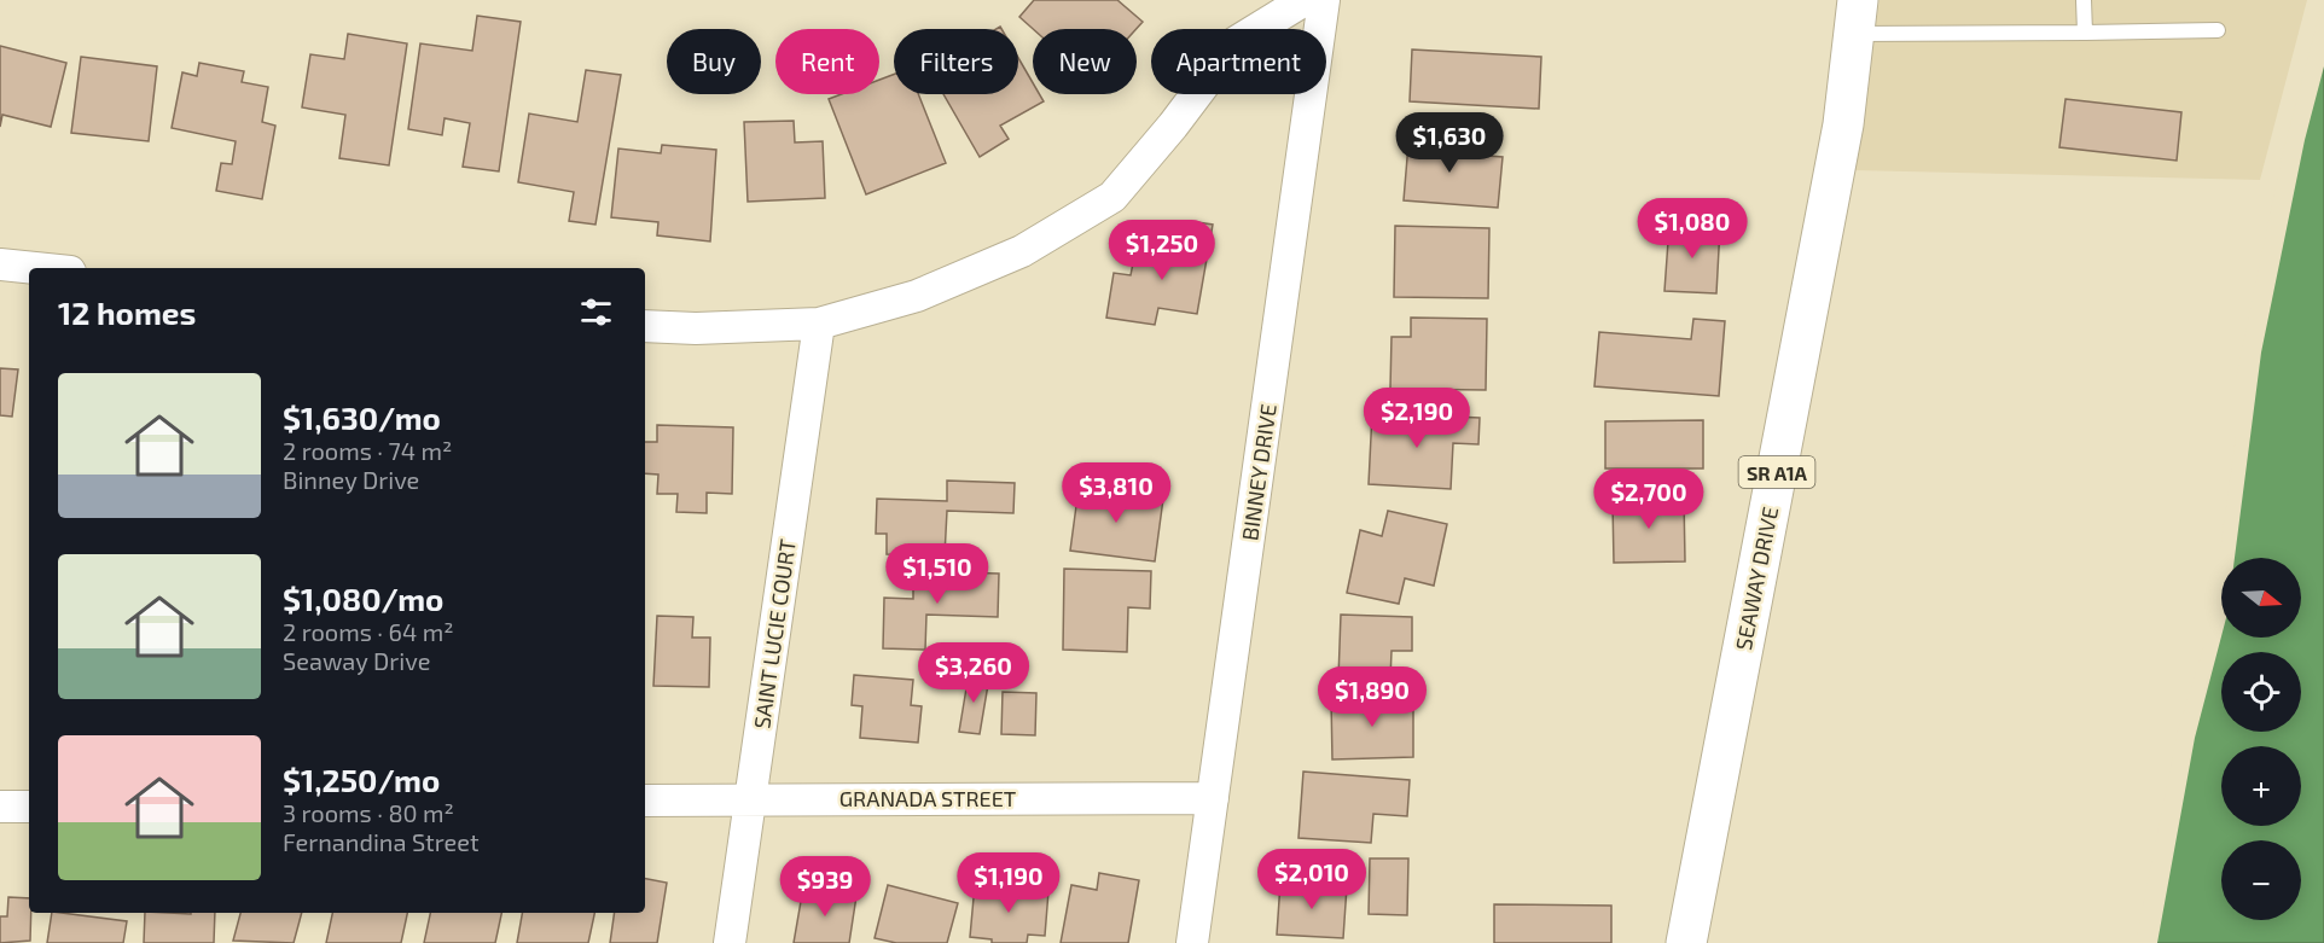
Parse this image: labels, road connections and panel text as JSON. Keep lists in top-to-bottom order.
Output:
{
  "streets": {
    "main road": ["SR A1A", "SEAWAY DRIVE"],
    "street": ["BINNEY DRIVE", "SAINT LUCIE COURT", "GRANADA STREET"]
  },
  "crossings": [
    ["BINNEY DRIVE", "GRANADA STREET"],
    ["SAINT LUCIE COURT", "GRANADA STREET"]
  ],
  "north": "right",
  "page": {
    "chip": [
      "Buy",
      "Rent",
      "Filters",
      "New",
      "Apartment"
    ],
    "price": [
      "$1,630",
      "$1,080",
      "$1,250",
      "$2,190",
      "$3,810",
      "$2,700",
      "$1,510",
      "$3,260",
      "$1,890",
      "$2,010",
      "$1,190",
      "$939"
    ],
    "heading": "12 homes",
    "list": [
      {
        "name": "$1,630/mo",
        "note": "2 rooms · 74 m² · Binney Drive"
      },
      {
        "name": "$1,080/mo",
        "note": "2 rooms · 64 m² · Seaway Drive"
      },
      {
        "name": "$1,250/mo",
        "note": "3 rooms · 80 m² · Fernandina Street"
      }
    ],
    "map_buttons": ["+", "−"]
  }
}
